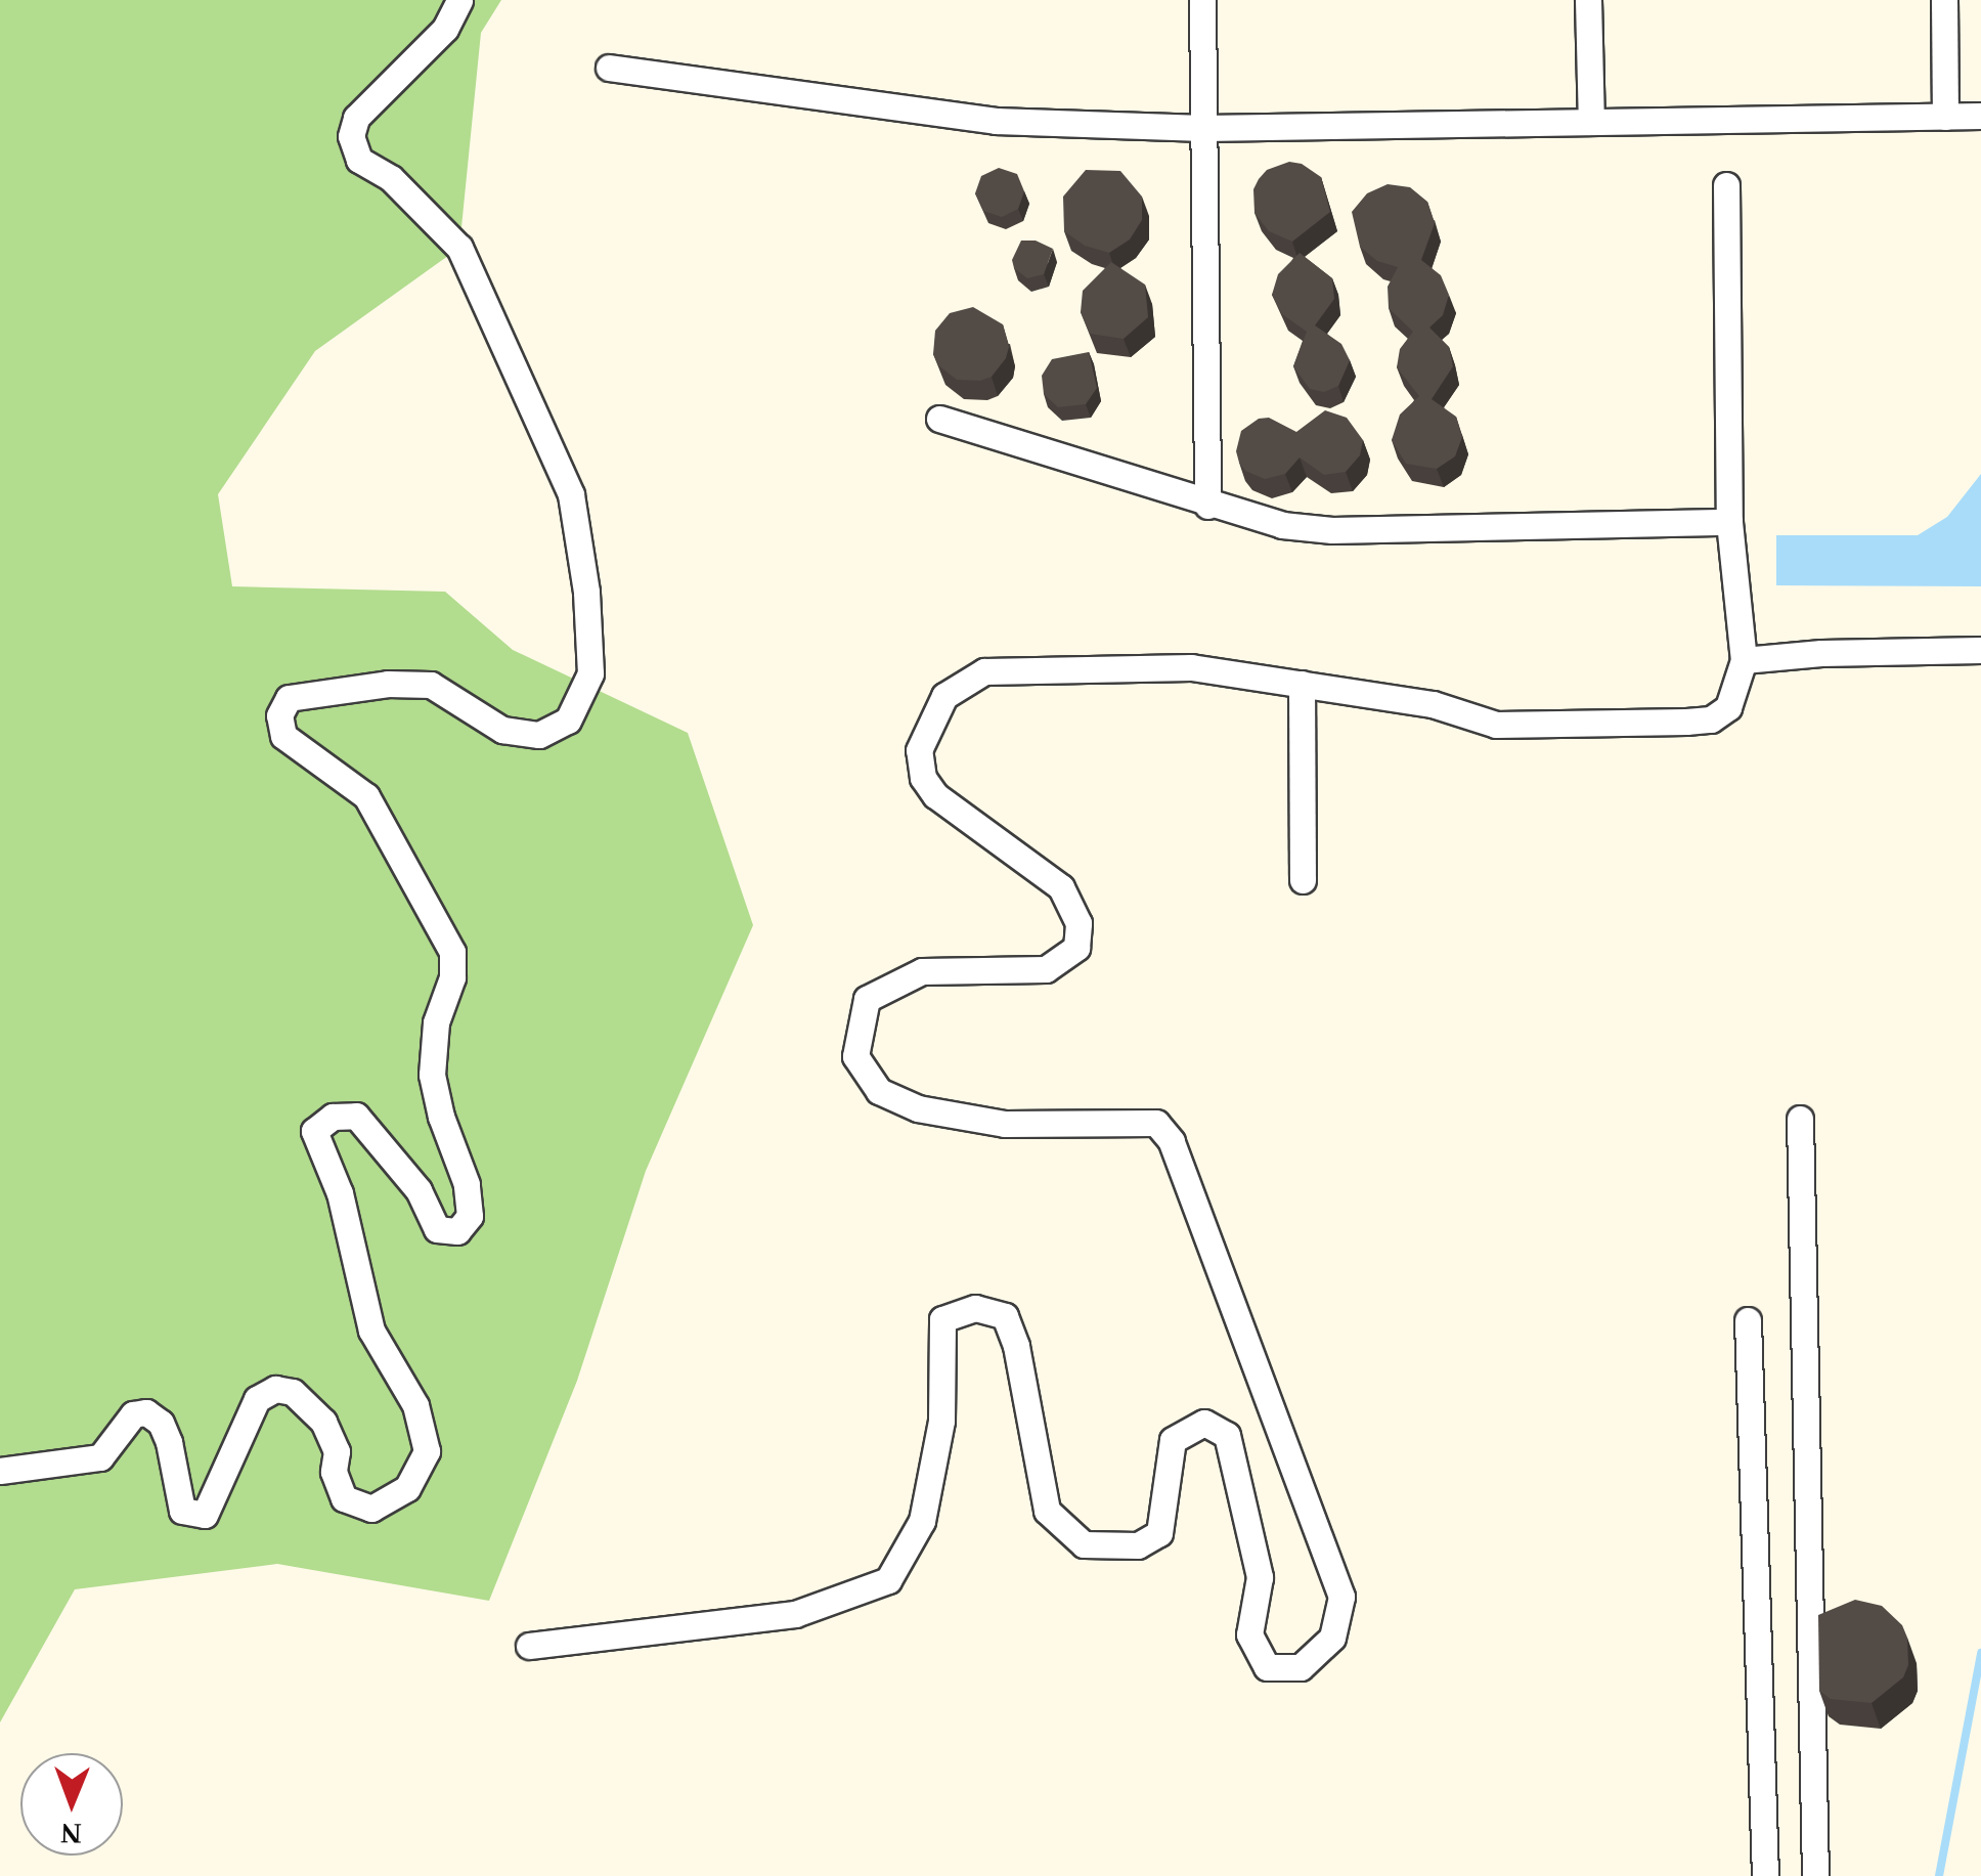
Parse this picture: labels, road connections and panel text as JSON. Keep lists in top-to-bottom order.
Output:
{
  "north": "bottom"
}
